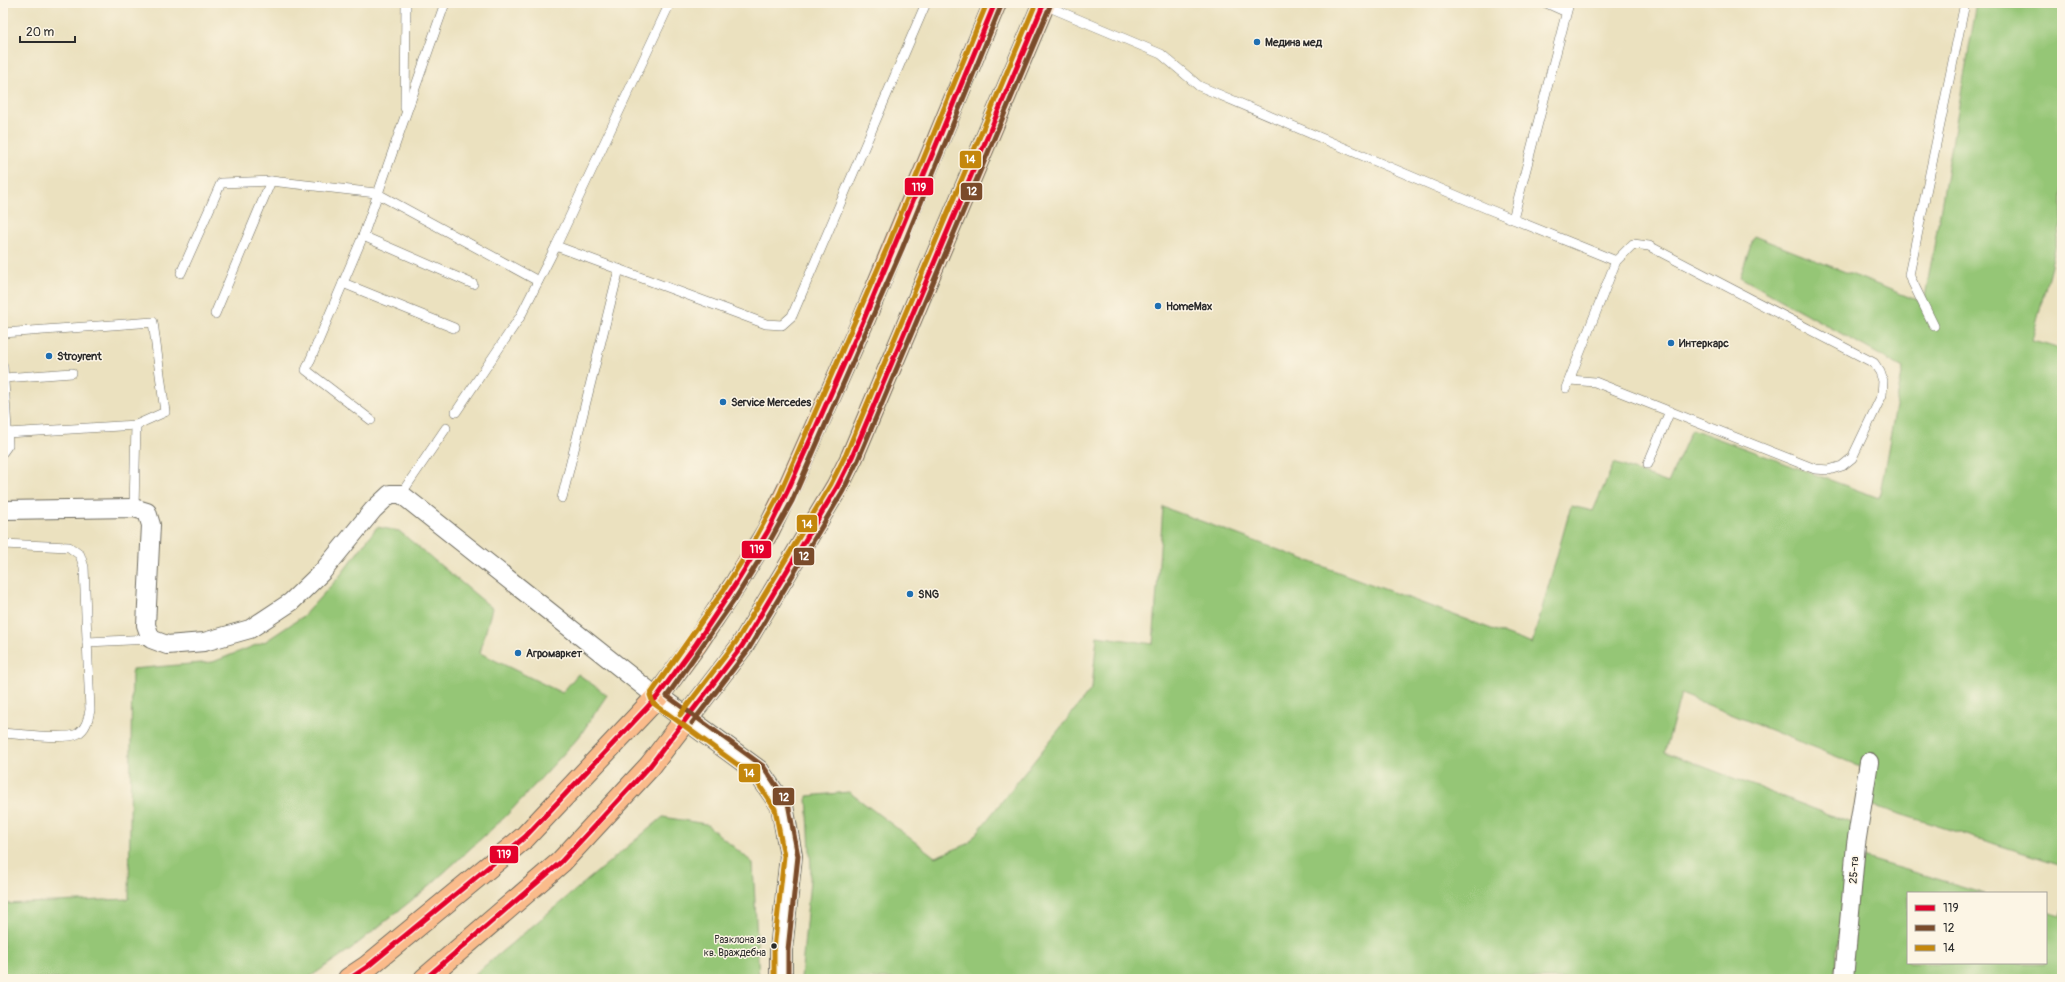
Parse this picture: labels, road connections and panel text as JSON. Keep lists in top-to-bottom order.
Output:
{
  "streets": {
    "street": ["25-та"]
  },
  "places": [
    "Медина мед",
    "HomeMax",
    "Интеркарс",
    "Stroyrent",
    "Service Mercedes",
    "SNG",
    "Агромаркет",
    "Разклона за кв. Враждебна"
  ],
  "lines": ["transit line 119", "transit line 14", "transit line 12"],
  "legend": ["119", "12", "14"],
  "scale_bar": "20 m"
}
